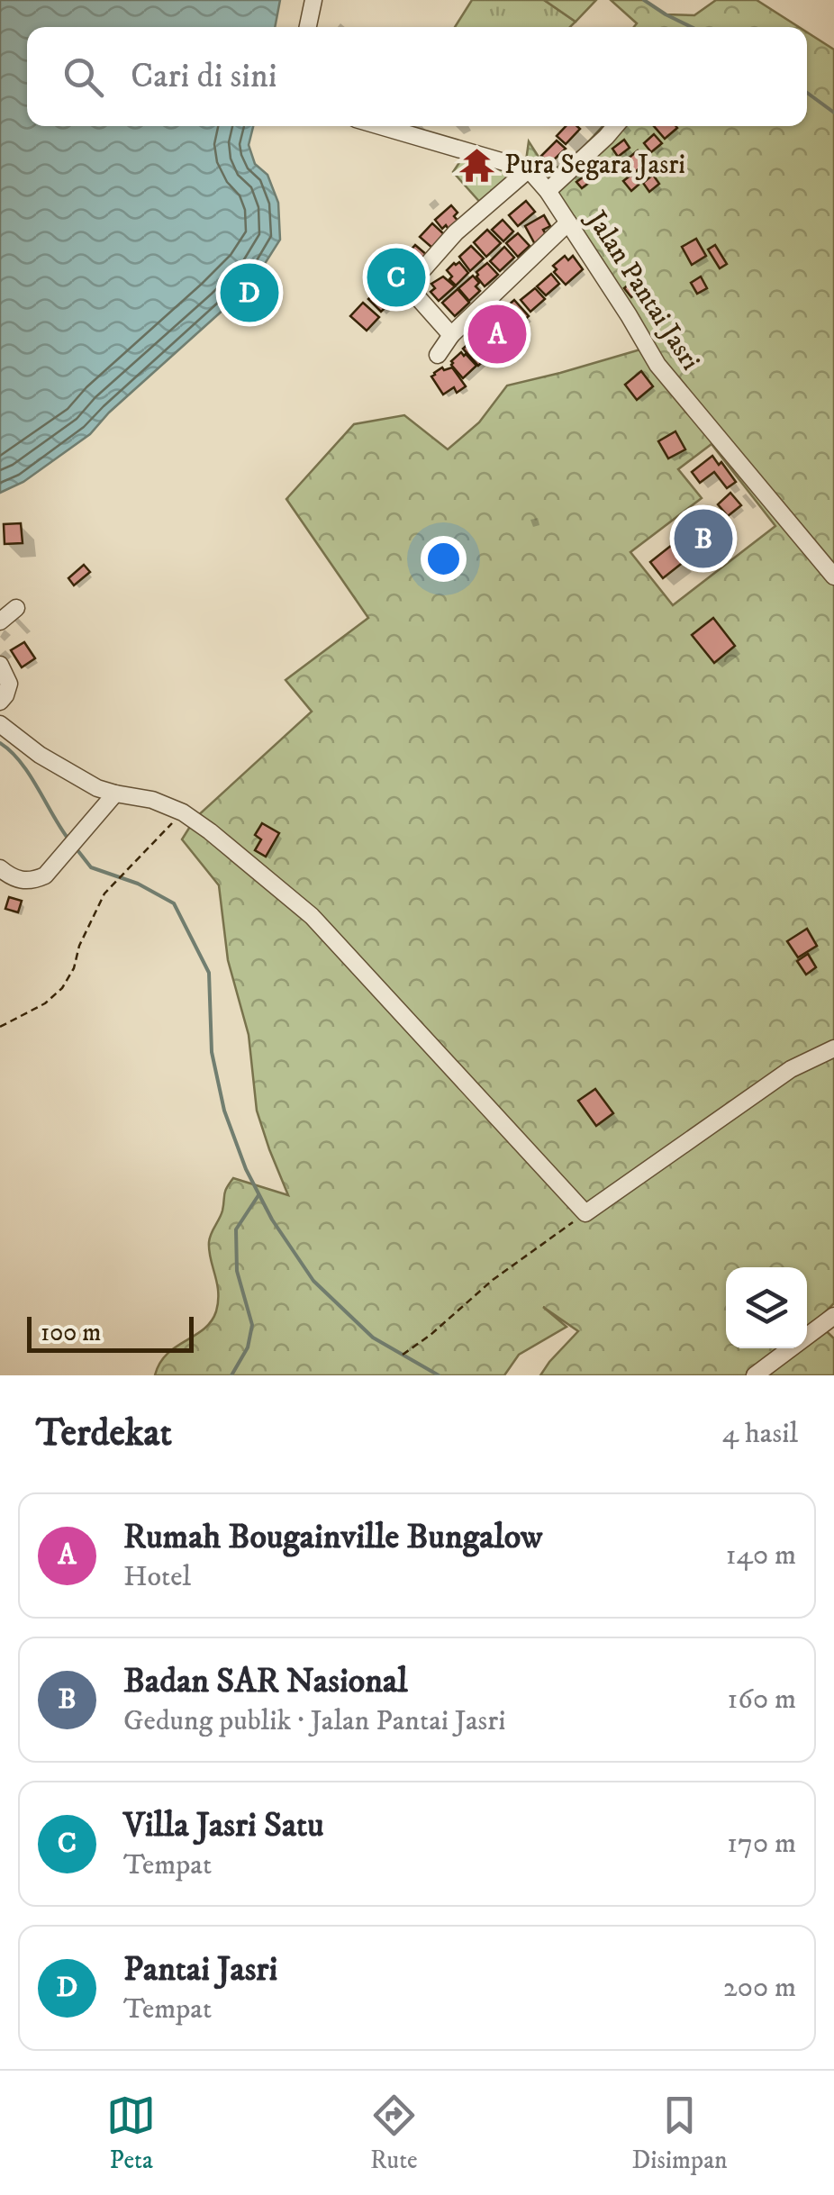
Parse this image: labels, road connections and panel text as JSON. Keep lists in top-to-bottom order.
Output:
{
  "streets": {
    "street": ["Jalan Pantai Jasri"]
  },
  "places": {
    "temple": ["Pura Segara Jasri"]
  },
  "scale_bar": "100 m",
  "page": {
    "search": "Cari di sini",
    "pins": [
      "C",
      "D",
      "A",
      "B"
    ],
    "scale": "100 m",
    "heading": ["Terdekat", "4 hasil"],
    "list": [
      {
        "mark": "A",
        "name": "Rumah Bougainville Bungalow",
        "note": "Hotel",
        "value": "140 m"
      },
      {
        "mark": "B",
        "name": "Badan SAR Nasional",
        "note": "Gedung publik · Jalan Pantai Jasri",
        "value": "160 m"
      },
      {
        "mark": "C",
        "name": "Villa Jasri Satu",
        "note": "Tempat",
        "value": "170 m"
      },
      {
        "mark": "D",
        "name": "Pantai Jasri",
        "note": "Tempat",
        "value": "200 m"
      }
    ],
    "nav": ["Peta", "Rute", "Disimpan"]
  }
}
